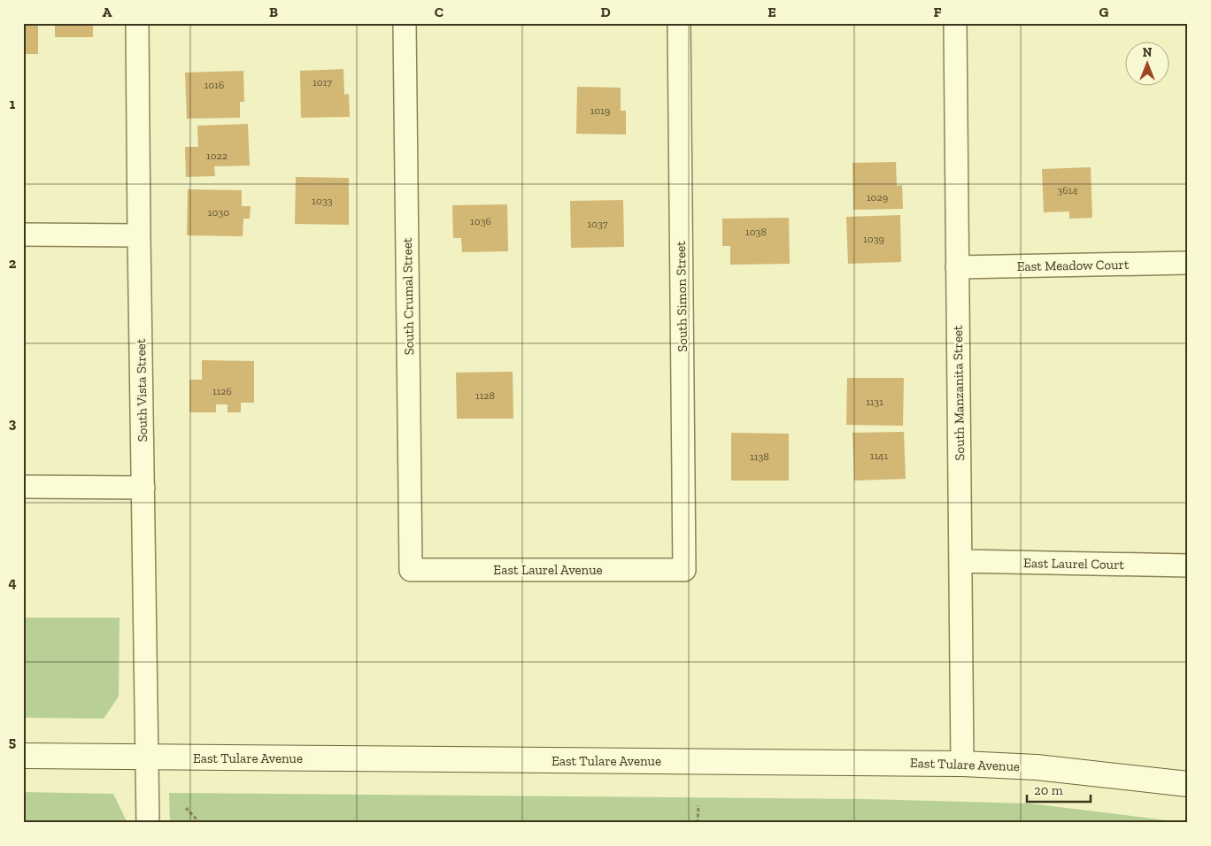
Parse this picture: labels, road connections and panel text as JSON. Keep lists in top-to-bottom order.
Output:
{
  "streets": {
    "street": [
      "East Meadow Court",
      "South Crumal Street",
      "South Simon Street",
      "South Vista Street",
      "South Manzanita Street",
      "East Laurel Court",
      "East Laurel Avenue",
      "East Tulare Avenue"
    ]
  },
  "crossings": [
    ["East Meadow Court", "South Manzanita Street"],
    ["South Crumal Street", "East Laurel Avenue"],
    ["South Simon Street", "East Laurel Avenue"],
    ["South Vista Street", "East Tulare Avenue"],
    ["South Manzanita Street", "East Laurel Court"],
    ["South Manzanita Street", "East Tulare Avenue"]
  ],
  "house_numbers": [
    "1017",
    "1016",
    "1019",
    "1022",
    "3614",
    "1029",
    "1033",
    "1030",
    "1036",
    "1037",
    "1038",
    "1039",
    "1126",
    "1128",
    "1131",
    "1141",
    "1138"
  ],
  "scale_bar": "20 m",
  "north": "top",
  "grid": {
    "columns": [
      "A",
      "B",
      "C",
      "D",
      "E",
      "F",
      "G"
    ],
    "rows": [
      "1",
      "2",
      "3",
      "4",
      "5"
    ]
  }
}
